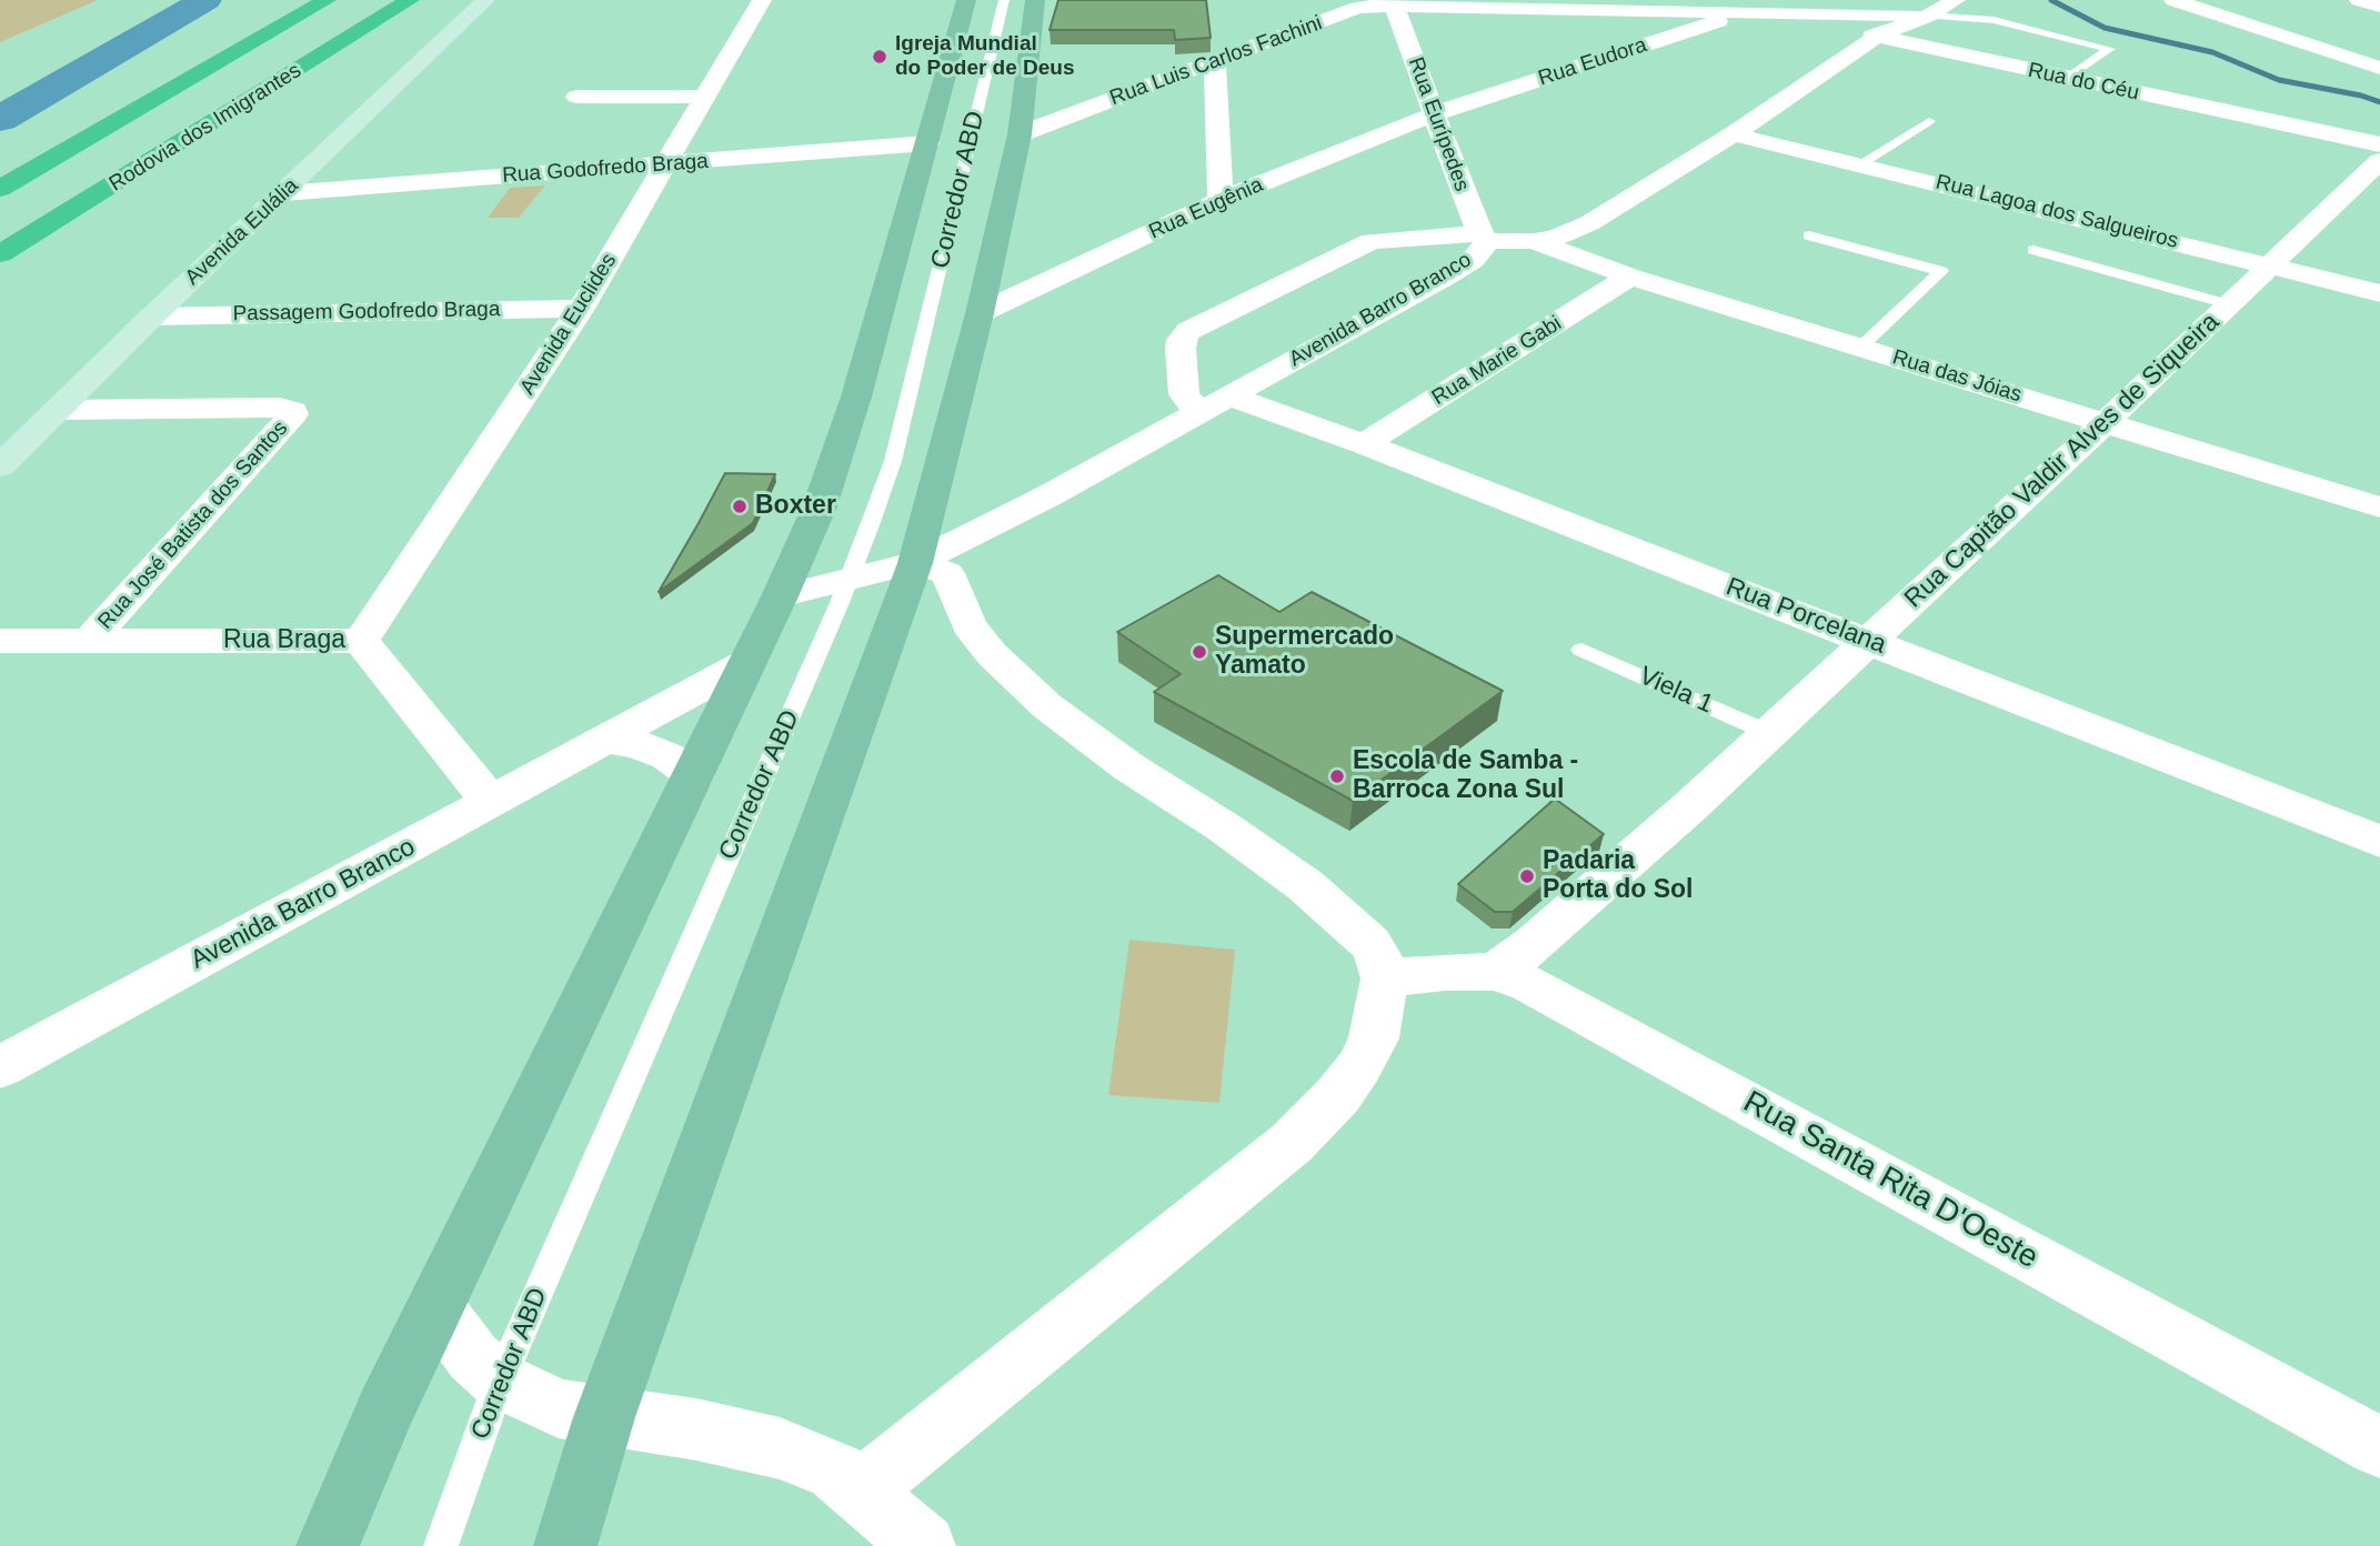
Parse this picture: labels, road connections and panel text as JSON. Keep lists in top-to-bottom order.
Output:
{
  "streets": {
    "highway": ["Rodovia dos Imigrantes"],
    "street": [
      "Rua Luis Carlos Fachini",
      "Rua Eudora",
      "Rua do Céu",
      "Rua Eurípedes",
      "Rua Godofredo Braga",
      "Rua Eugênia",
      "Rua Lagoa dos Salgueiros",
      "Avenida Eulália",
      "Avenida Barro Branco",
      "Passagem Godofredo Braga",
      "Avenida Euclides",
      "Rua Marie Gabi",
      "Rua das Jóias",
      "Rua Capitão Valdir Alves de Siqueira",
      "Rua José Batista dos Santos",
      "Rua Porcelana",
      "Rua Braga",
      "Rua Santa Rita D'Oeste"
    ],
    "lane": ["Corredor ABD", "Viela 1"]
  },
  "crossings": [
    ["Rua Luis Carlos Fachini", "Rua Eudora"],
    ["Rua Luis Carlos Fachini", "Rua do Céu"],
    ["Rua Luis Carlos Fachini", "Rua Eurípedes"],
    ["Rua Luis Carlos Fachini", "Avenida Barro Branco"],
    ["Rua Eudora", "Rua Eurípedes"],
    ["Rua Eudora", "Rua Eugênia"],
    ["Rua do Céu", "Avenida Barro Branco"],
    ["Rua Eurípedes", "Rua Eugênia"],
    ["Rua Eurípedes", "Avenida Barro Branco"],
    ["Rua Godofredo Braga", "Avenida Eulália"],
    ["Rua Godofredo Braga", "Avenida Euclides"],
    ["Corredor ABD", "Avenida Barro Branco"],
    ["Rua Lagoa dos Salgueiros", "Avenida Barro Branco"],
    ["Rua Lagoa dos Salgueiros", "Rua Capitão Valdir Alves de Siqueira"],
    ["Avenida Eulália", "Passagem Godofredo Braga"],
    ["Avenida Eulália", "Rua José Batista dos Santos"],
    ["Avenida Barro Branco", "Rua das Jóias"],
    ["Avenida Barro Branco", "Rua Porcelana"],
    ["Avenida Barro Branco", "Rua Braga"],
    ["Passagem Godofredo Braga", "Avenida Euclides"],
    ["Avenida Euclides", "Rua Braga"],
    ["Rua Marie Gabi", "Rua das Jóias"],
    ["Rua Marie Gabi", "Rua Porcelana"],
    ["Rua das Jóias", "Rua Capitão Valdir Alves de Siqueira"],
    ["Rua Capitão Valdir Alves de Siqueira", "Rua Porcelana"],
    ["Rua Capitão Valdir Alves de Siqueira", "Viela 1"],
    ["Rua Capitão Valdir Alves de Siqueira", "Rua Santa Rita D'Oeste"],
    ["Rua José Batista dos Santos", "Rua Braga"]
  ],
  "places": [
    "Igreja Mundial do Poder de Deus",
    "Boxter",
    "Supermercado Yamato",
    "Escola de Samba - Barroca Zona Sul",
    "Padaria Porta do Sol"
  ]
}
